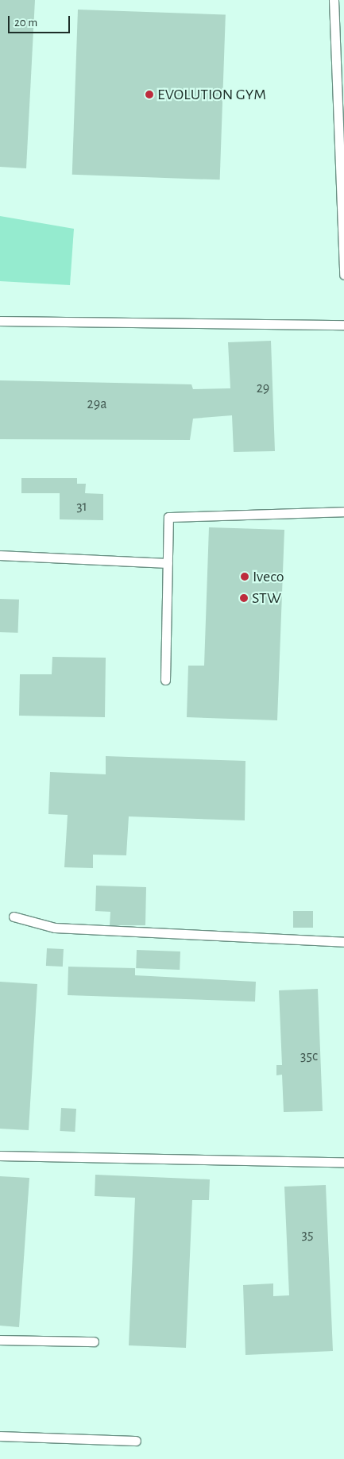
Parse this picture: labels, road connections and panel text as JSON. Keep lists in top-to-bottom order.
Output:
{
  "places": ["EVOLUTION GYM", "Iveco", "STW"],
  "house_numbers": [
    "29",
    "29a",
    "31",
    "35c",
    "35"
  ],
  "scale_bar": "20 m"
}
